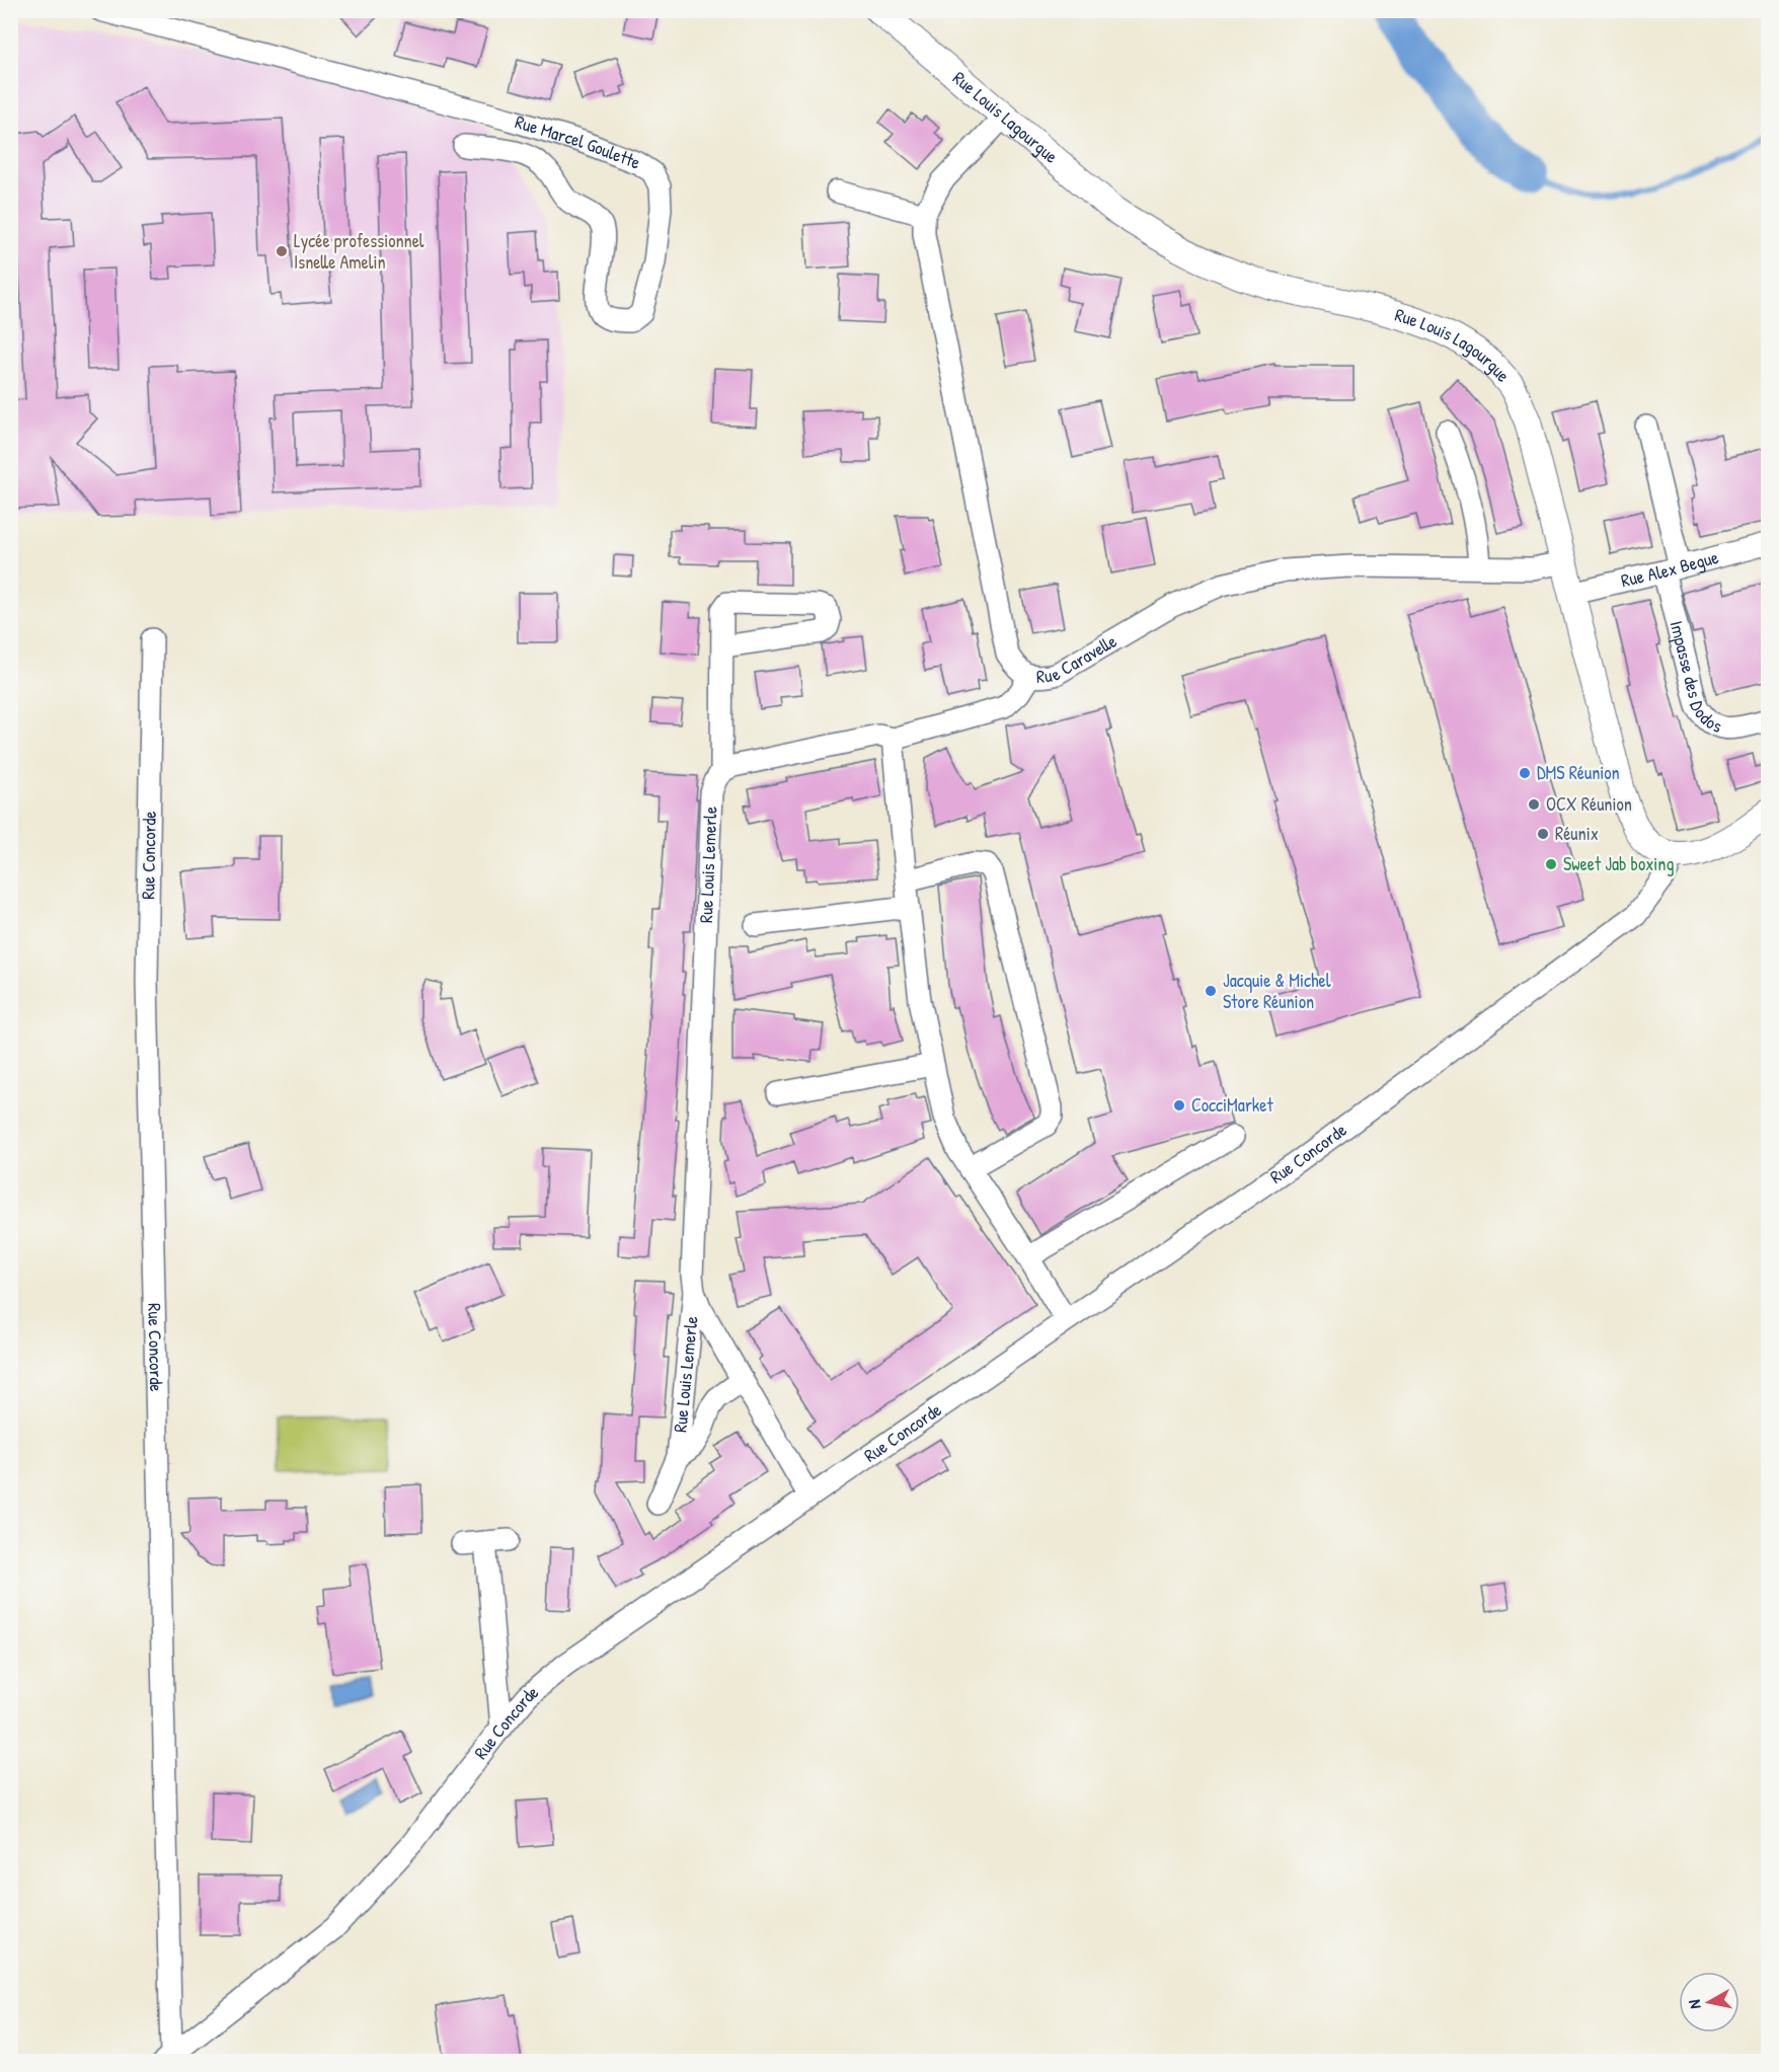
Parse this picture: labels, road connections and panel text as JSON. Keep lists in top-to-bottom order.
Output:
{
  "streets": {
    "main road": ["Rue Louis Lagourgue"],
    "street": [
      "Rue Marcel Goulette",
      "Rue Alex Begue",
      "Rue Caravelle",
      "Impasse des Dodos",
      "Rue Concorde",
      "Rue Louis Lemerle"
    ]
  },
  "crossings": [
    ["Rue Louis Lagourgue", "Rue Alex Begue"],
    ["Rue Louis Lagourgue", "Rue Caravelle"],
    ["Rue Louis Lagourgue", "Rue Concorde"],
    ["Rue Alex Begue", "Impasse des Dodos"],
    ["Rue Concorde", "Rue Louis Lemerle"]
  ],
  "places": [
    "Lycée professionnel Isnelle Amelin",
    "DMS Réunion",
    "OCX Réunion",
    "Réunix",
    "Sweet Jab boxing",
    "Jacquie & Michel Store Réunion",
    "CocciMarket"
  ],
  "north": "left"
}
